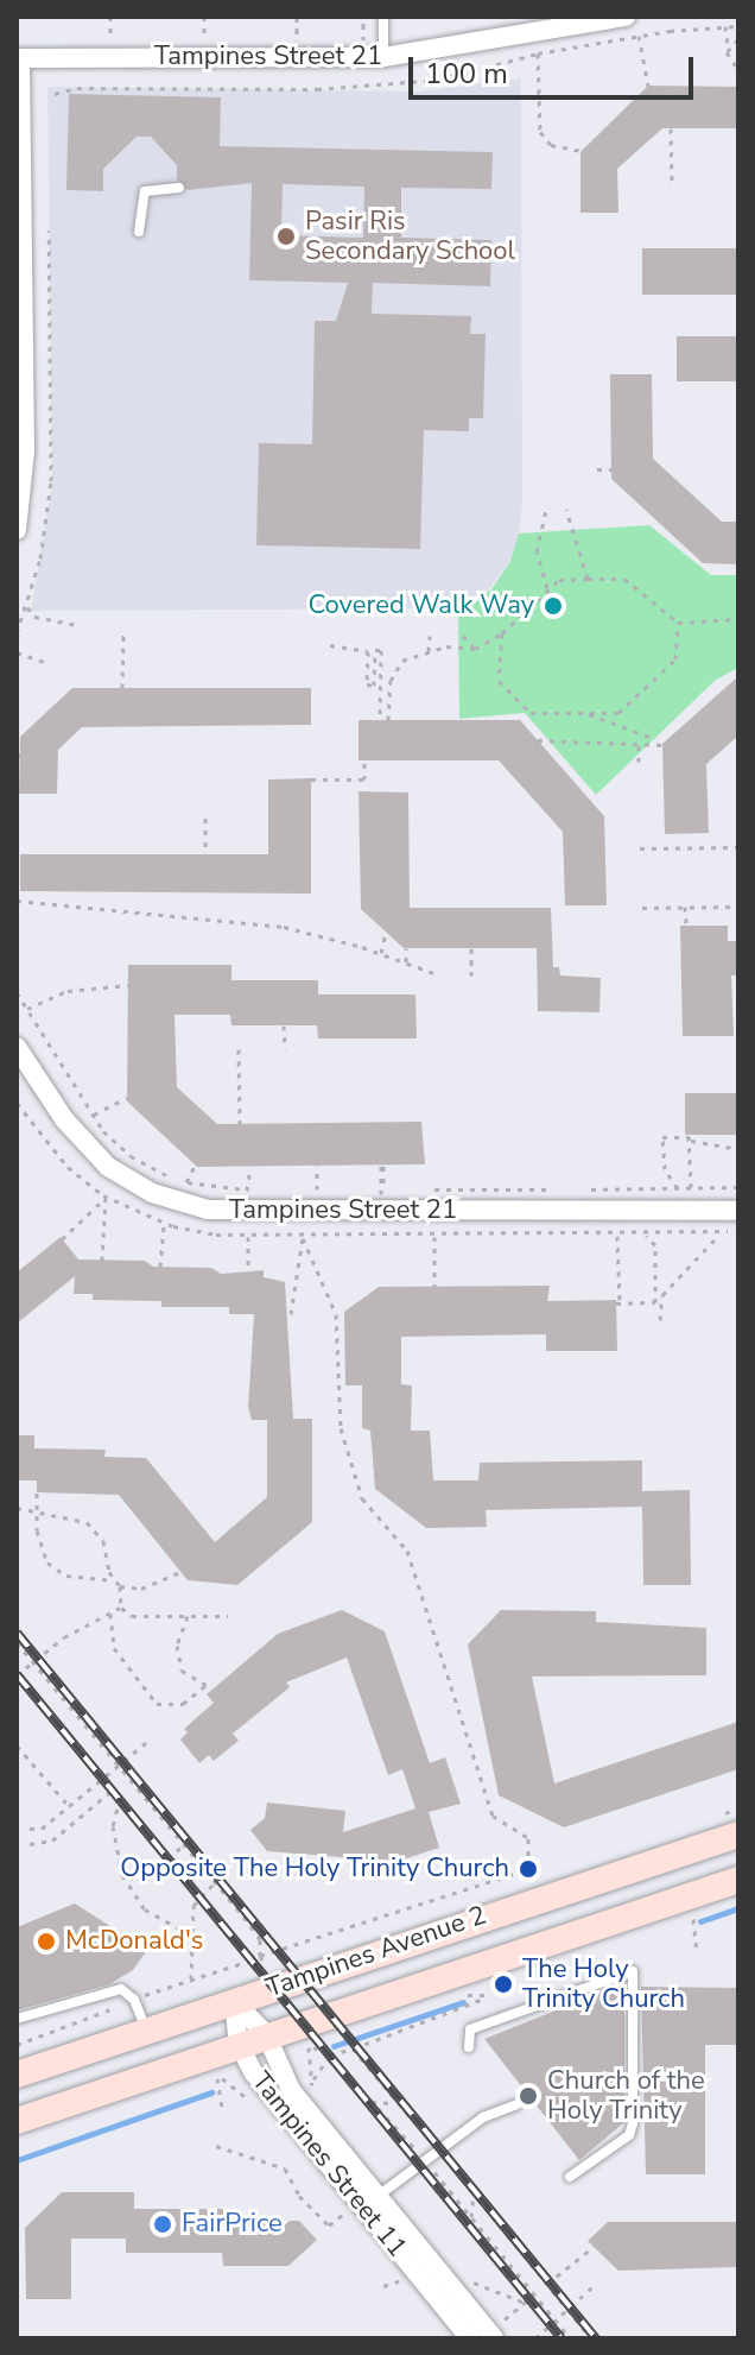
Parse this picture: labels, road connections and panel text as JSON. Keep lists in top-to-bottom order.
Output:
{
  "streets": {
    "main road": ["Tampines Avenue 2"],
    "street": ["Tampines Street 21", "Tampines Street 11"]
  },
  "crossings": [
    ["Tampines Avenue 2", "Tampines Street 11"]
  ],
  "places": [
    "Pasir Ris Secondary School",
    "Covered Walk Way",
    "Opposite The Holy Trinity Church",
    "McDonald's",
    "The Holy Trinity Church",
    "Church of the Holy Trinity",
    "FairPrice"
  ],
  "scale_bar": "100 m"
}
